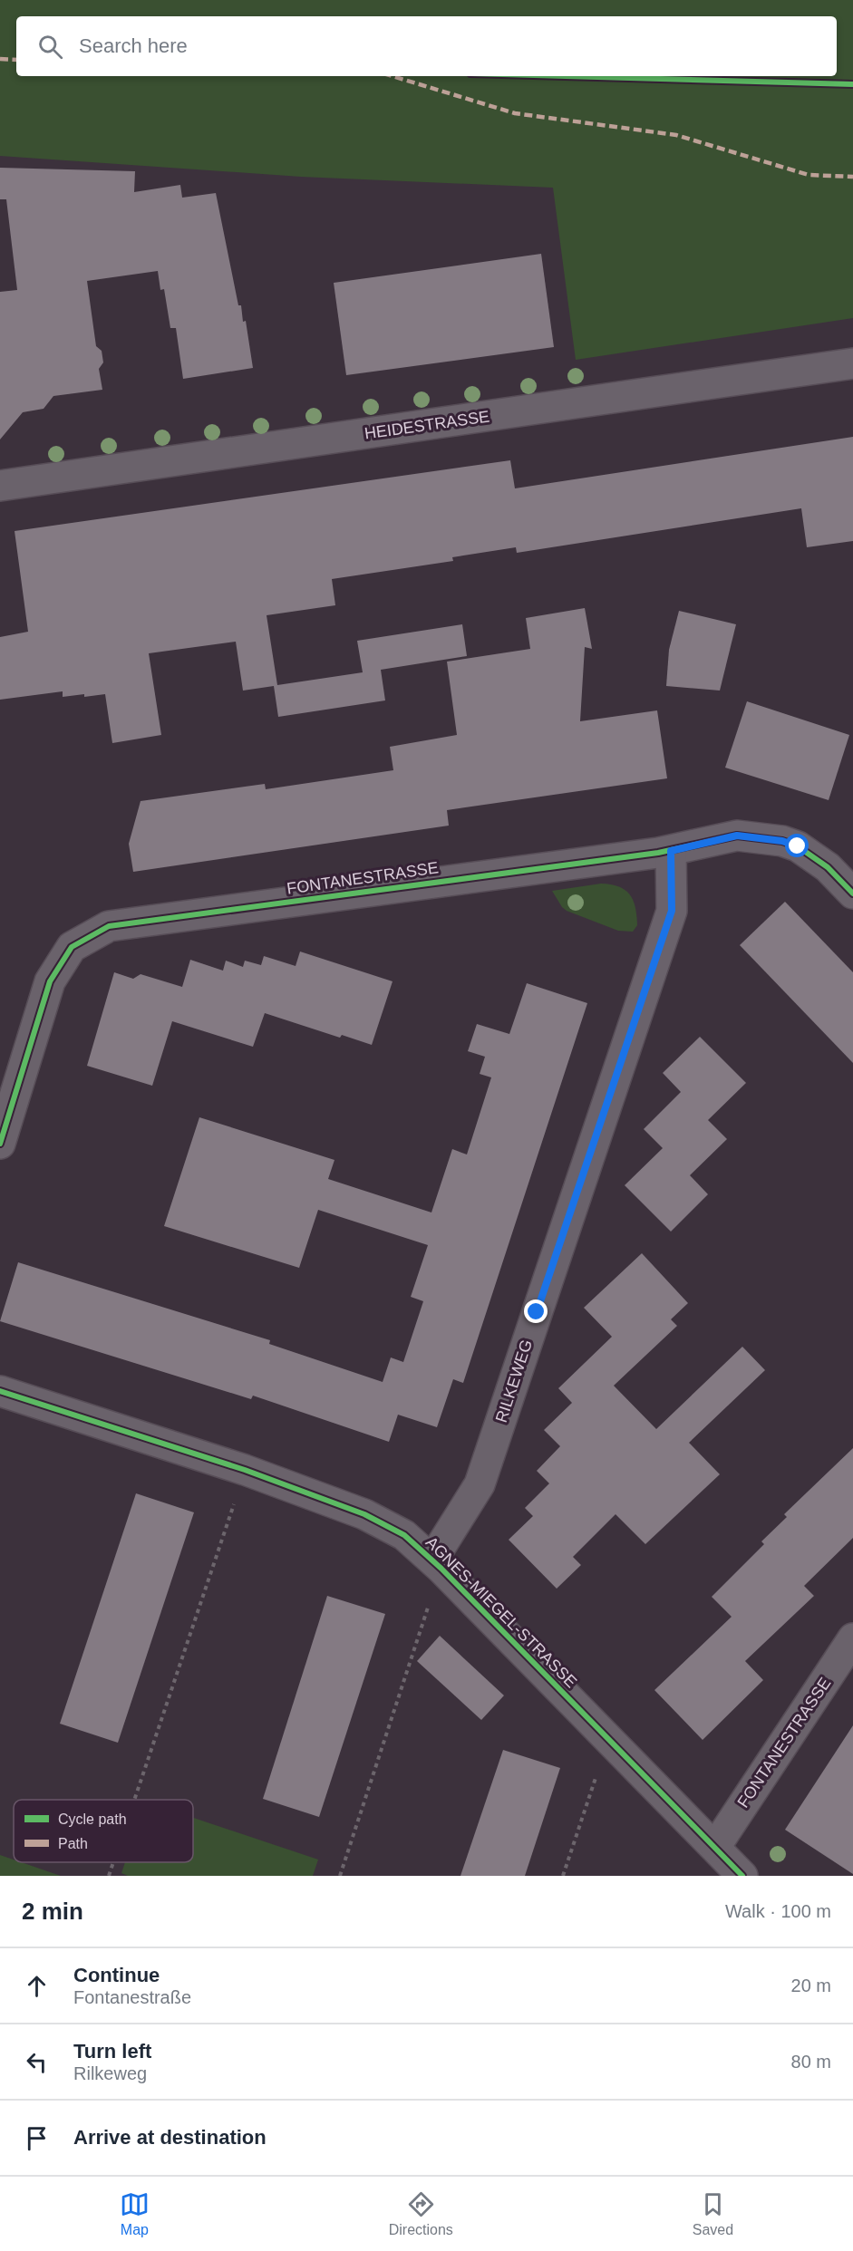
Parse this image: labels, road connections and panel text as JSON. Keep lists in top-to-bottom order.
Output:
{
  "streets": {
    "street": [
      "HEIDESTRASSE",
      "FONTANESTRASSE",
      "RILKEWEG",
      "AGNES-MIEGEL-STRASSE"
    ]
  },
  "crossings": [
    ["FONTANESTRASSE", "RILKEWEG"],
    ["FONTANESTRASSE", "AGNES-MIEGEL-STRASSE"],
    ["RILKEWEG", "AGNES-MIEGEL-STRASSE"]
  ],
  "legend": ["Cycle path", "Path"],
  "page": {
    "search": "Search here",
    "heading": ["2 min", "Walk · 100 m"],
    "list": [
      ["Continue", "Fontanestraße", "20 m"],
      ["Turn left", "Rilkeweg", "80 m"],
      "Arrive at destination"
    ],
    "nav": ["Map", "Directions", "Saved"]
  }
}
